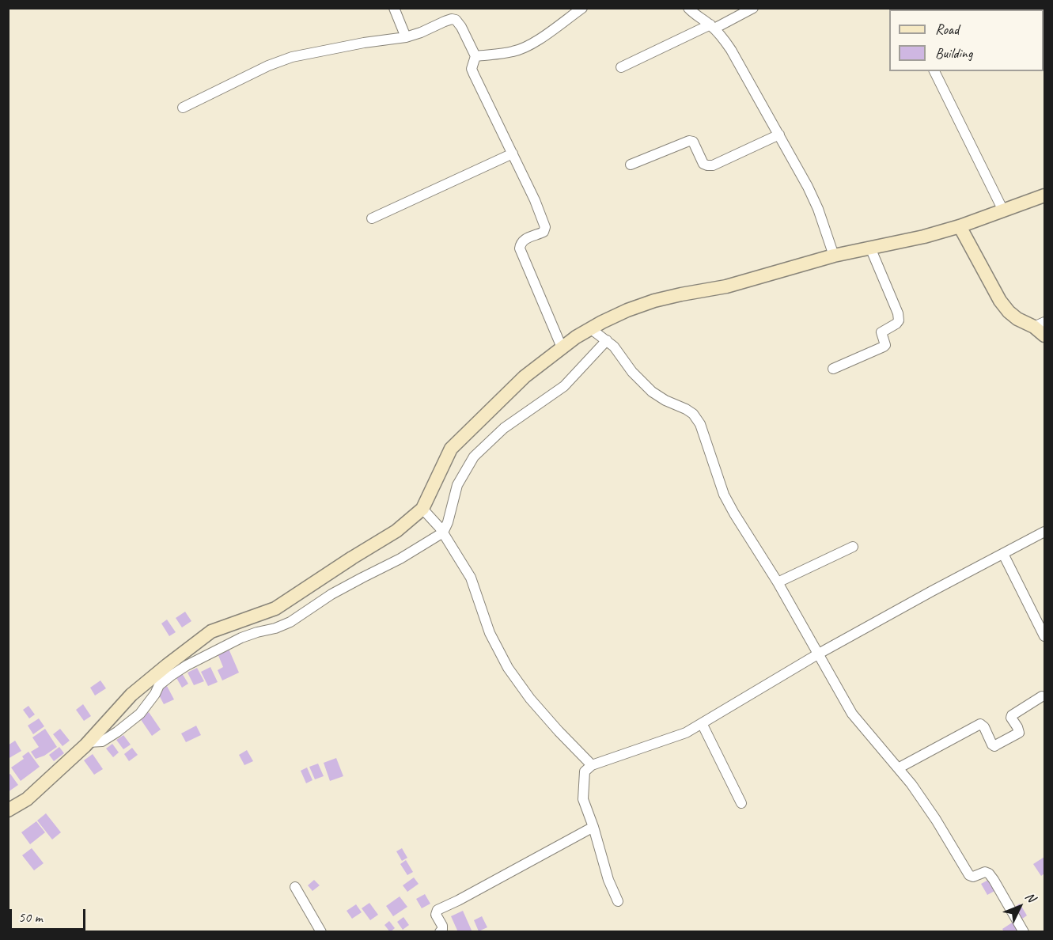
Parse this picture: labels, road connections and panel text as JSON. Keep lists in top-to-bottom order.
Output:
{
  "legend": ["Road", "Building"],
  "scale_bar": "50 m",
  "north": "top right"
}
